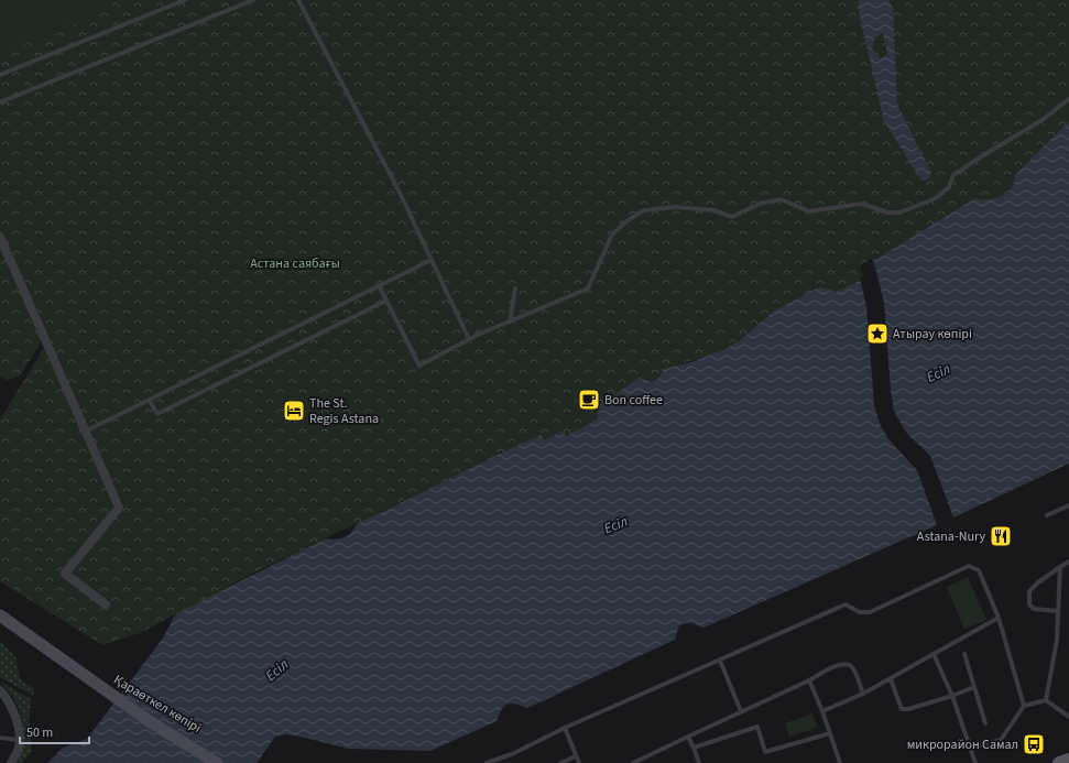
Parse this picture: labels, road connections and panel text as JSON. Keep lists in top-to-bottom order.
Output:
{
  "streets": {
    "main road": ["Қараөткел көпірі"]
  },
  "water": ["Есіл"],
  "parks": ["Астана саябағы"],
  "places": {
    "place": ["Атырау көпірі"],
    "cafe": ["Bon coffee"],
    "hotel": ["The St. Regis Astana"],
    "restaurant": ["Astana-Nury"],
    "bus stop": ["микрорайон Самал"]
  },
  "scale_bar": "50 m"
}
